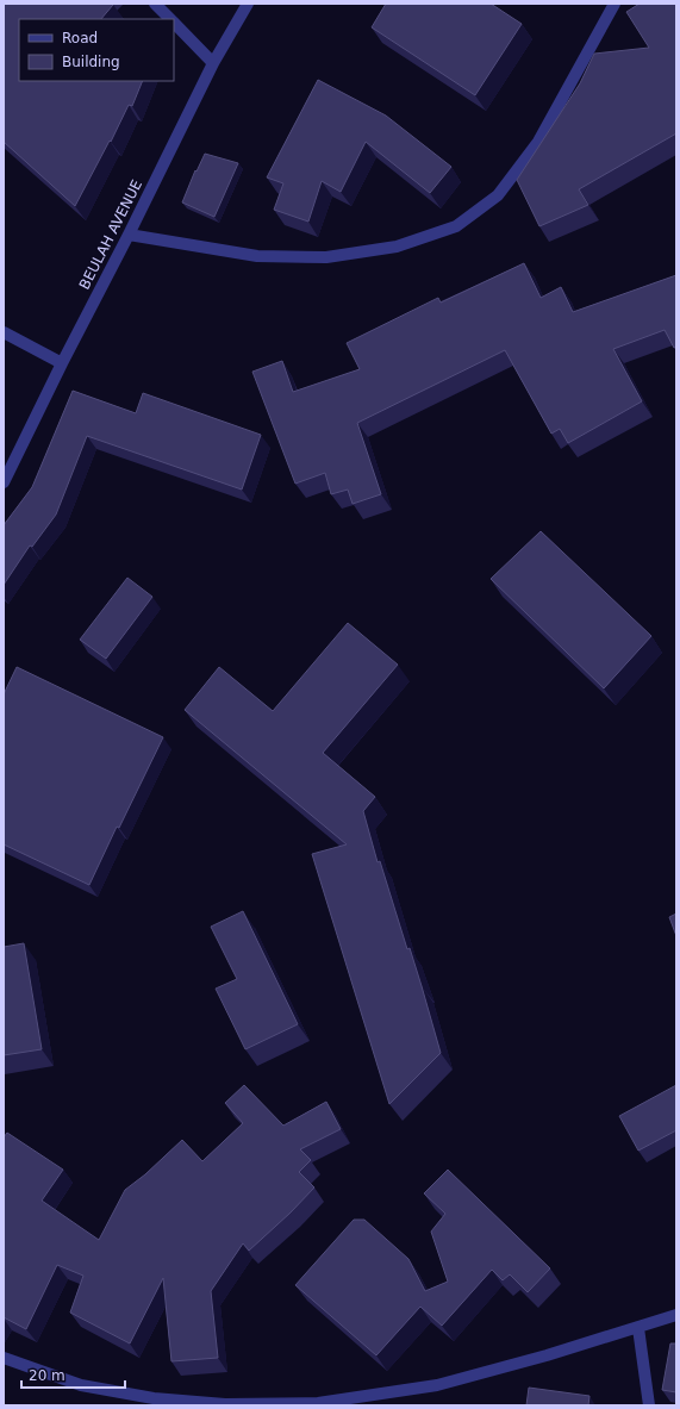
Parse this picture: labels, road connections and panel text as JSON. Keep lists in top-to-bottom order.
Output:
{
  "streets": {
    "street": ["BEULAH AVENUE"]
  },
  "legend": ["Road", "Building"],
  "scale_bar": "20 m"
}
